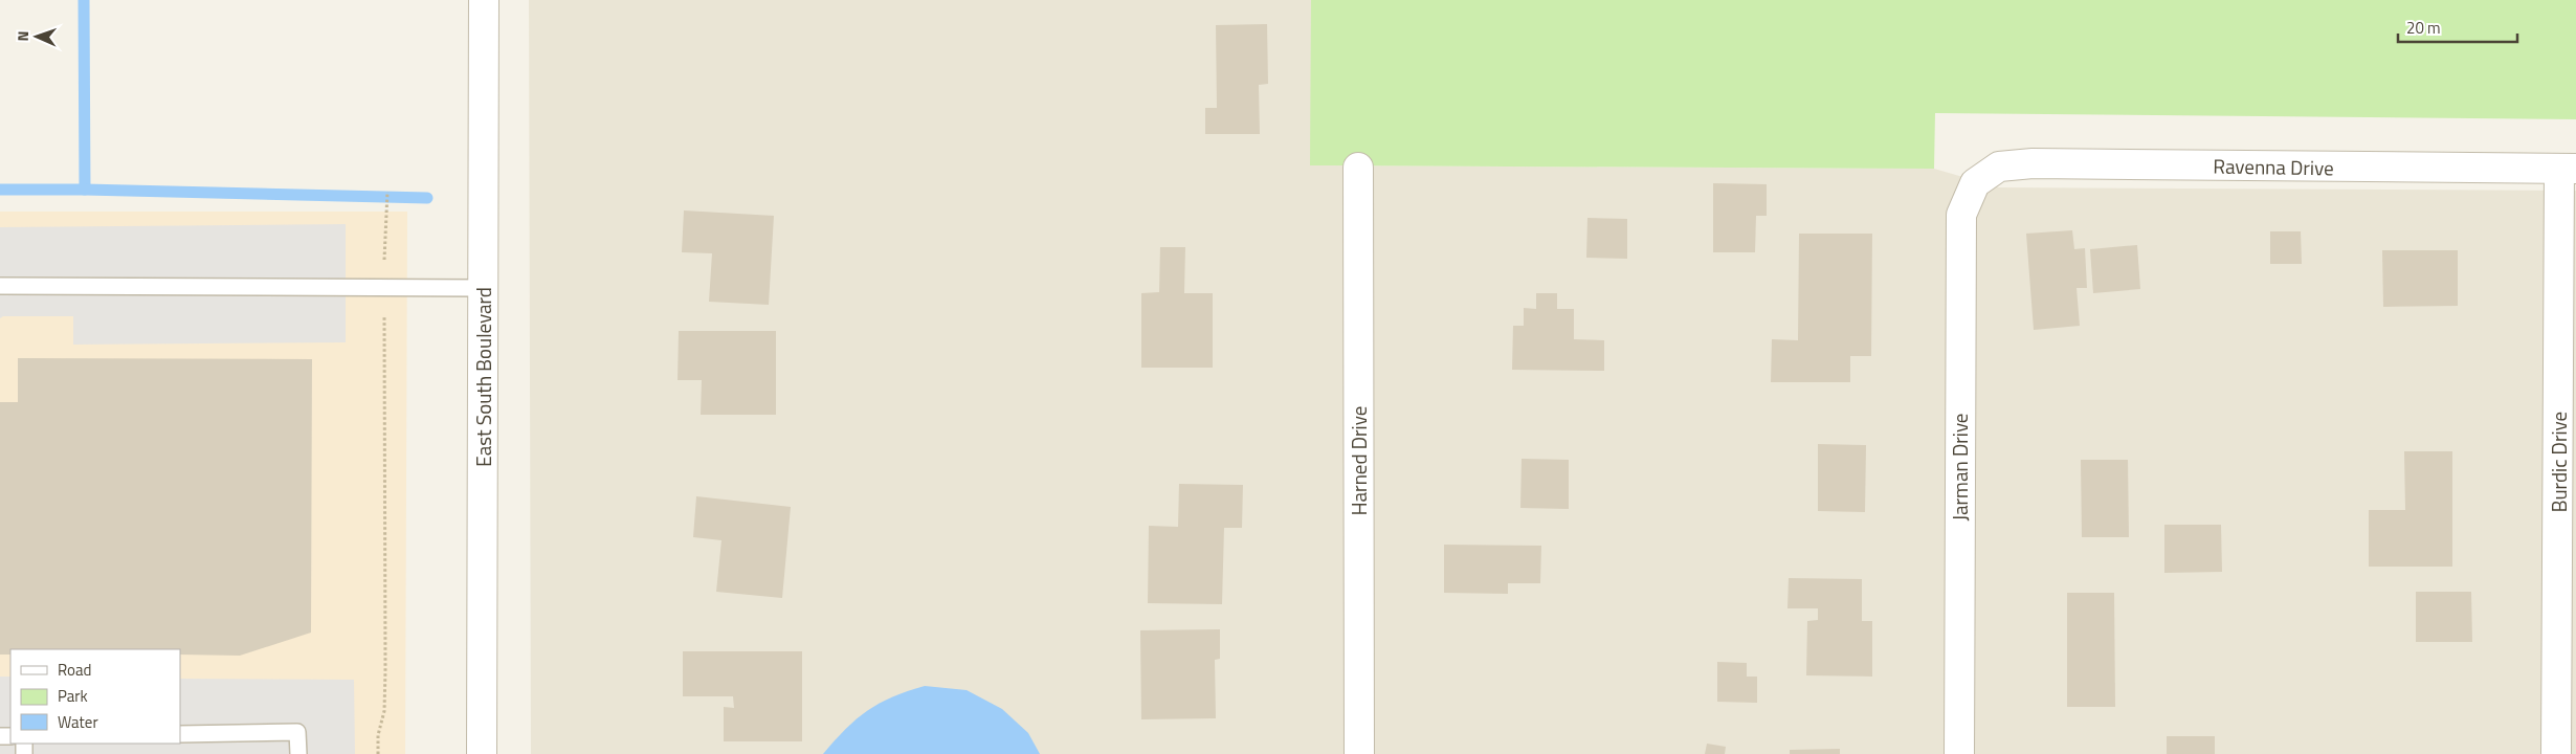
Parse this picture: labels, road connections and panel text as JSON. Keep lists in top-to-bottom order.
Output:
{
  "streets": {
    "street": [
      "Ravenna Drive",
      "East South Boulevard",
      "Harned Drive",
      "Burdic Drive",
      "Jarman Drive"
    ]
  },
  "crossings": [
    ["Ravenna Drive", "Burdic Drive"],
    ["Ravenna Drive", "Jarman Drive"]
  ],
  "legend": ["Road", "Park", "Water"],
  "scale_bar": "20 m",
  "north": "left"
}
